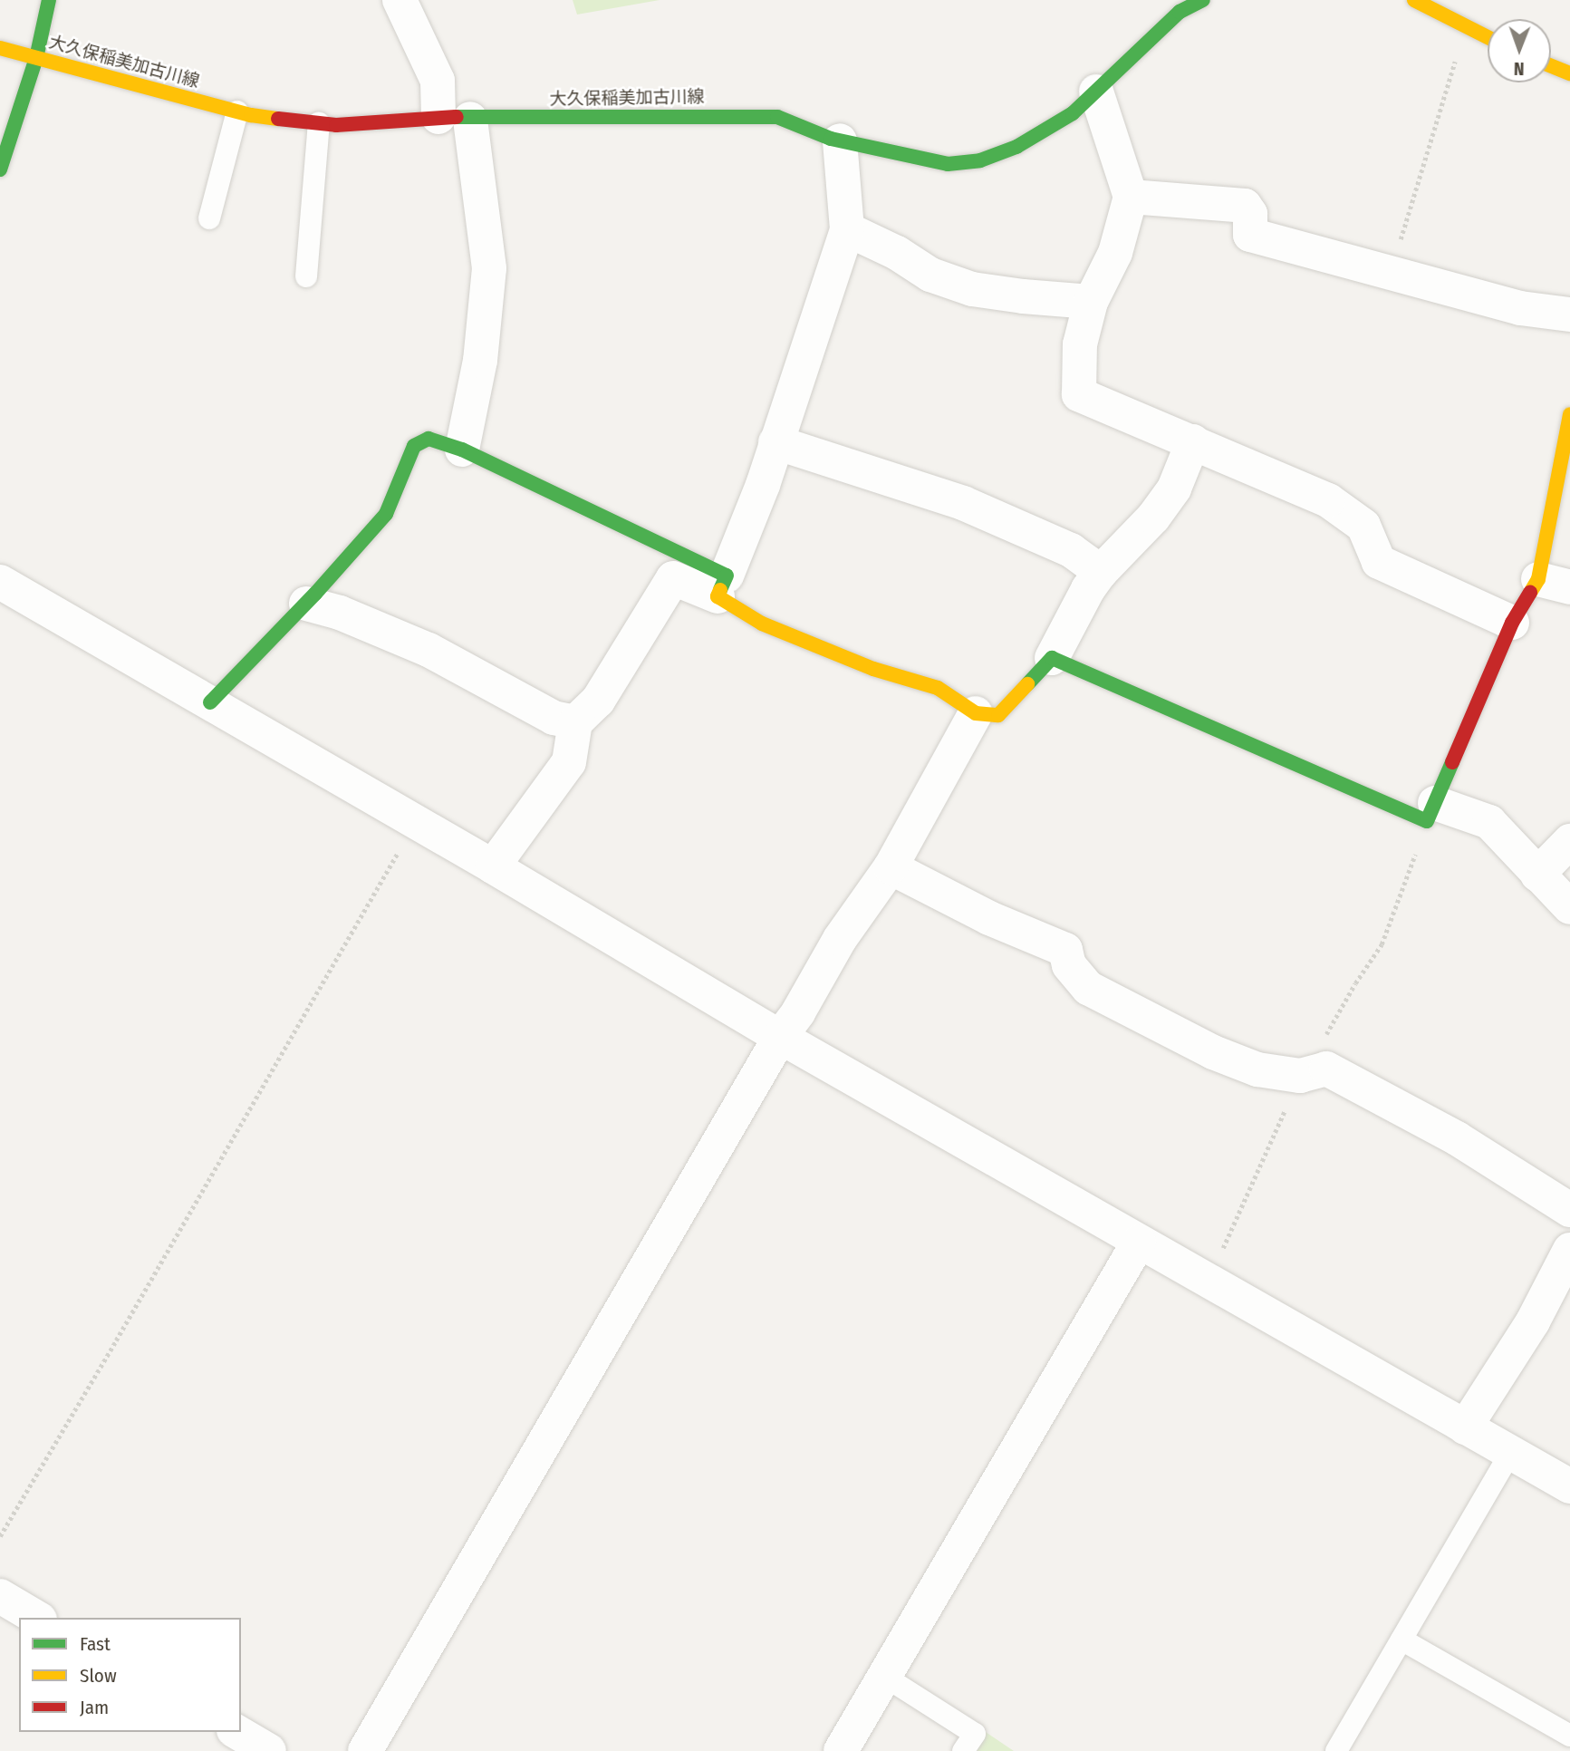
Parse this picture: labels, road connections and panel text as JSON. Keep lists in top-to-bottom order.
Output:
{
  "streets": {
    "street": ["大久保稲美加古川線"]
  },
  "legend": ["Fast", "Slow", "Jam"],
  "north": "bottom"
}
